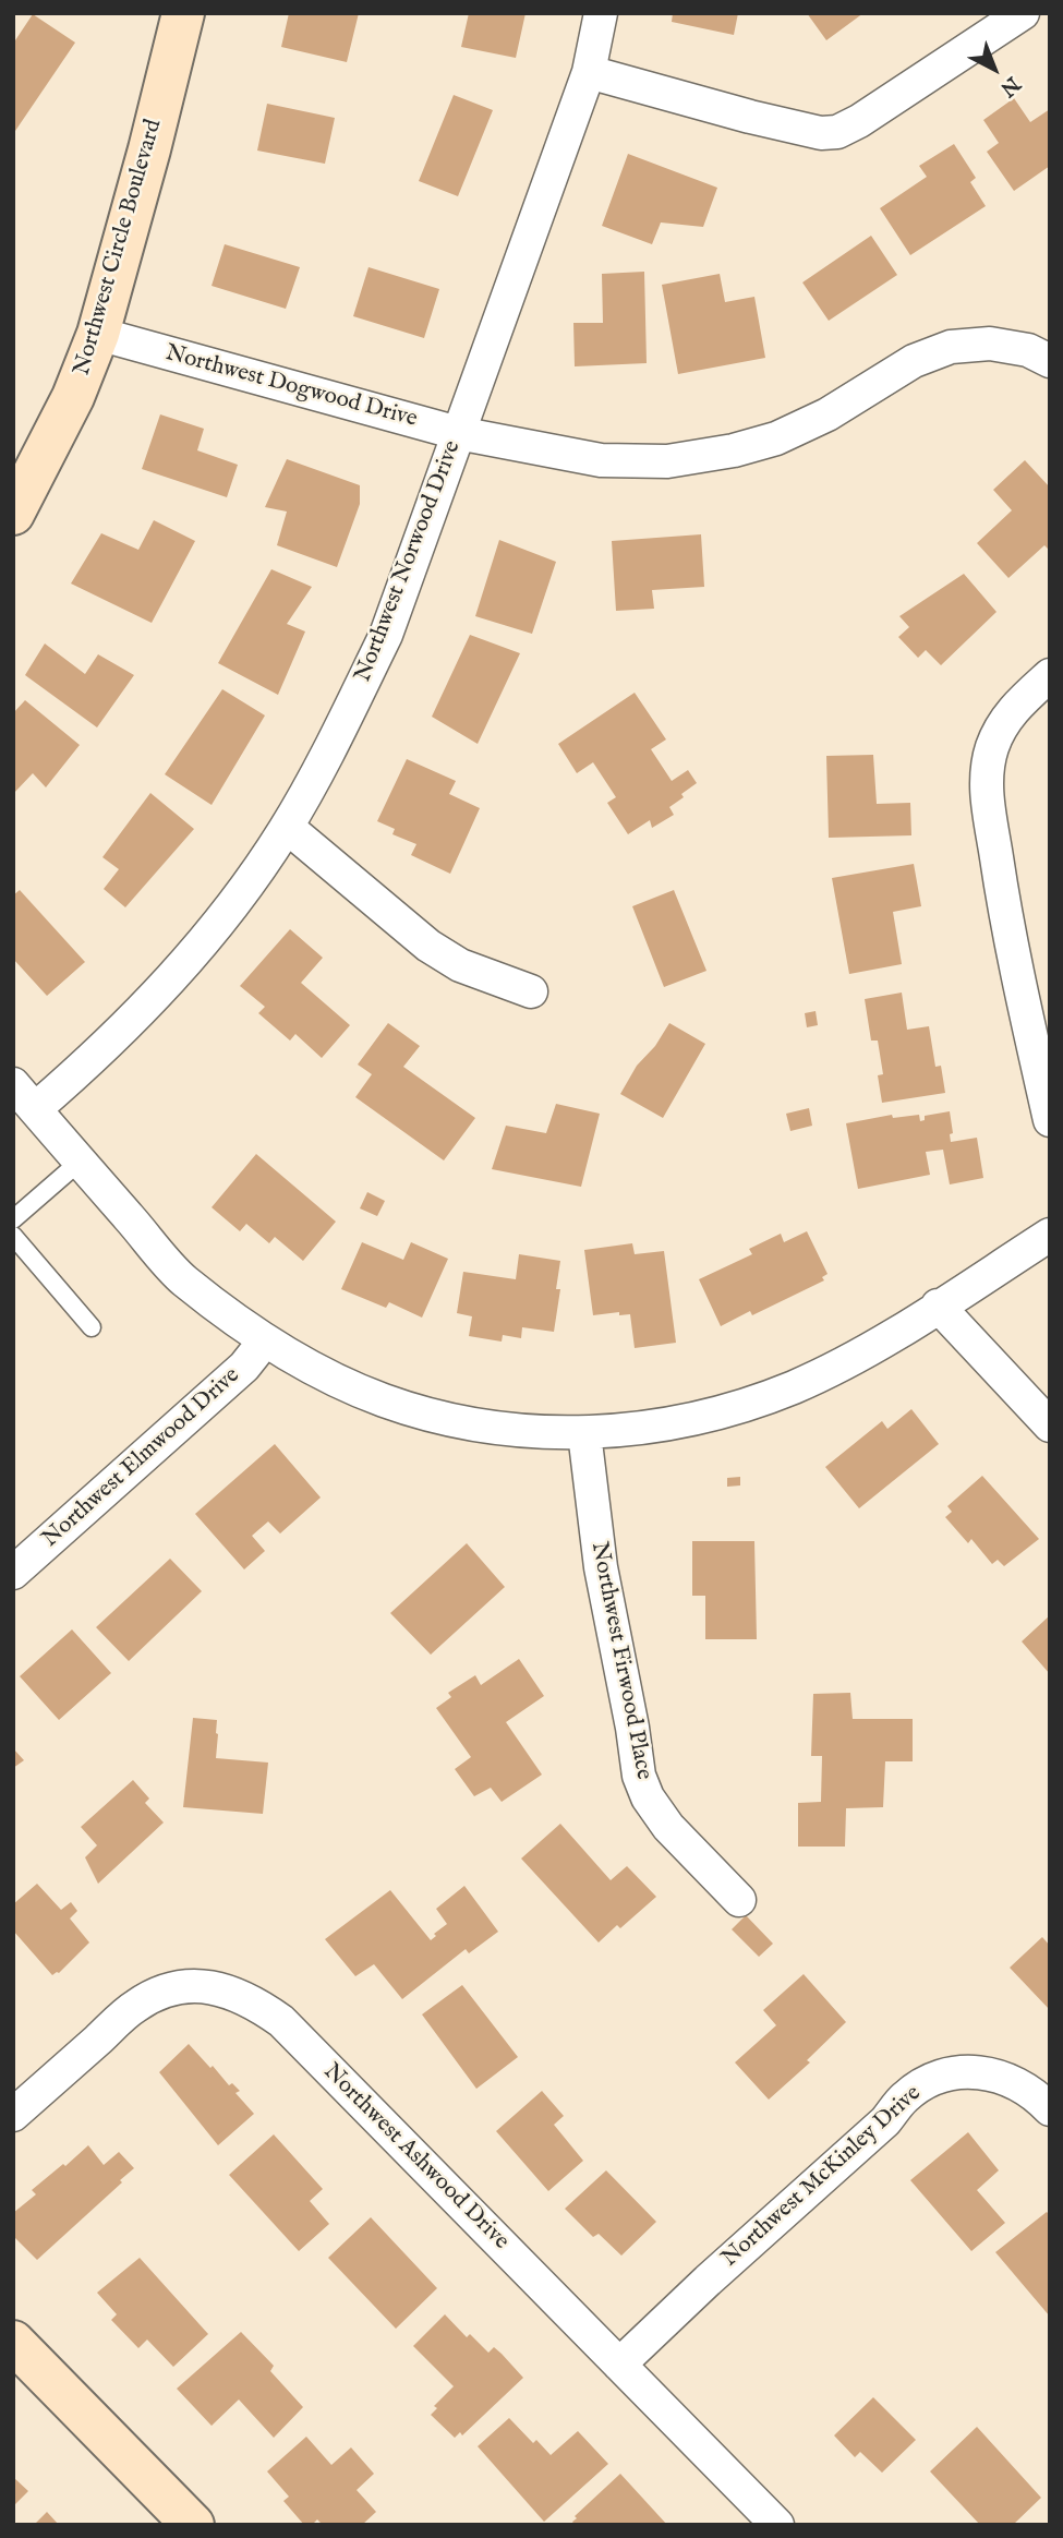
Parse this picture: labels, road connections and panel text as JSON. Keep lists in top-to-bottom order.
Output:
{
  "streets": {
    "main road": ["Northwest Circle Boulevard"],
    "street": [
      "Northwest Dogwood Drive",
      "Northwest Norwood Drive",
      "Northwest Elmwood Drive",
      "Northwest Firwood Place",
      "Northwest Ashwood Drive",
      "Northwest McKinley Drive"
    ]
  },
  "crossings": [
    ["Northwest Circle Boulevard", "Northwest Dogwood Drive"],
    ["Northwest Dogwood Drive", "Northwest Norwood Drive"],
    ["Northwest Ashwood Drive", "Northwest McKinley Drive"]
  ],
  "north": "bottom right"
}
